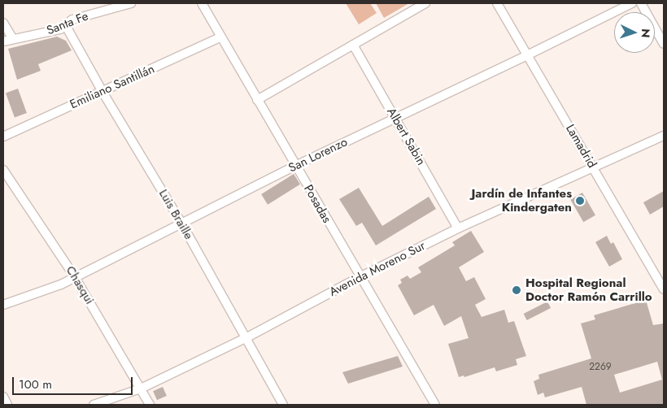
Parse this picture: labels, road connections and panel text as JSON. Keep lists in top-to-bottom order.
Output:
{
  "streets": {
    "street": [
      "Santa Fe",
      "Emiliano Santillán",
      "Albert Sabin",
      "Lamadrid",
      "San Lorenzo",
      "Posadas",
      "Luis Braille",
      "Avenida Moreno Sur",
      "Chasqui"
    ]
  },
  "crossings": [
    ["Santa Fe", "Luis Braille"],
    ["Emiliano Santillán", "Posadas"],
    ["Emiliano Santillán", "Luis Braille"],
    ["Albert Sabin", "San Lorenzo"],
    ["Albert Sabin", "Avenida Moreno Sur"],
    ["Lamadrid", "San Lorenzo"],
    ["Lamadrid", "Avenida Moreno Sur"],
    ["San Lorenzo", "Posadas"],
    ["San Lorenzo", "Luis Braille"],
    ["San Lorenzo", "Chasqui"],
    ["Posadas", "Avenida Moreno Sur"],
    ["Luis Braille", "Avenida Moreno Sur"],
    ["Avenida Moreno Sur", "Chasqui"]
  ],
  "places": ["Jardín de Infantes Kindergaten", "Hospital Regional Doctor Ramón Carrillo"],
  "house_numbers": ["2269"],
  "scale_bar": "100 m",
  "north": "right"
}
